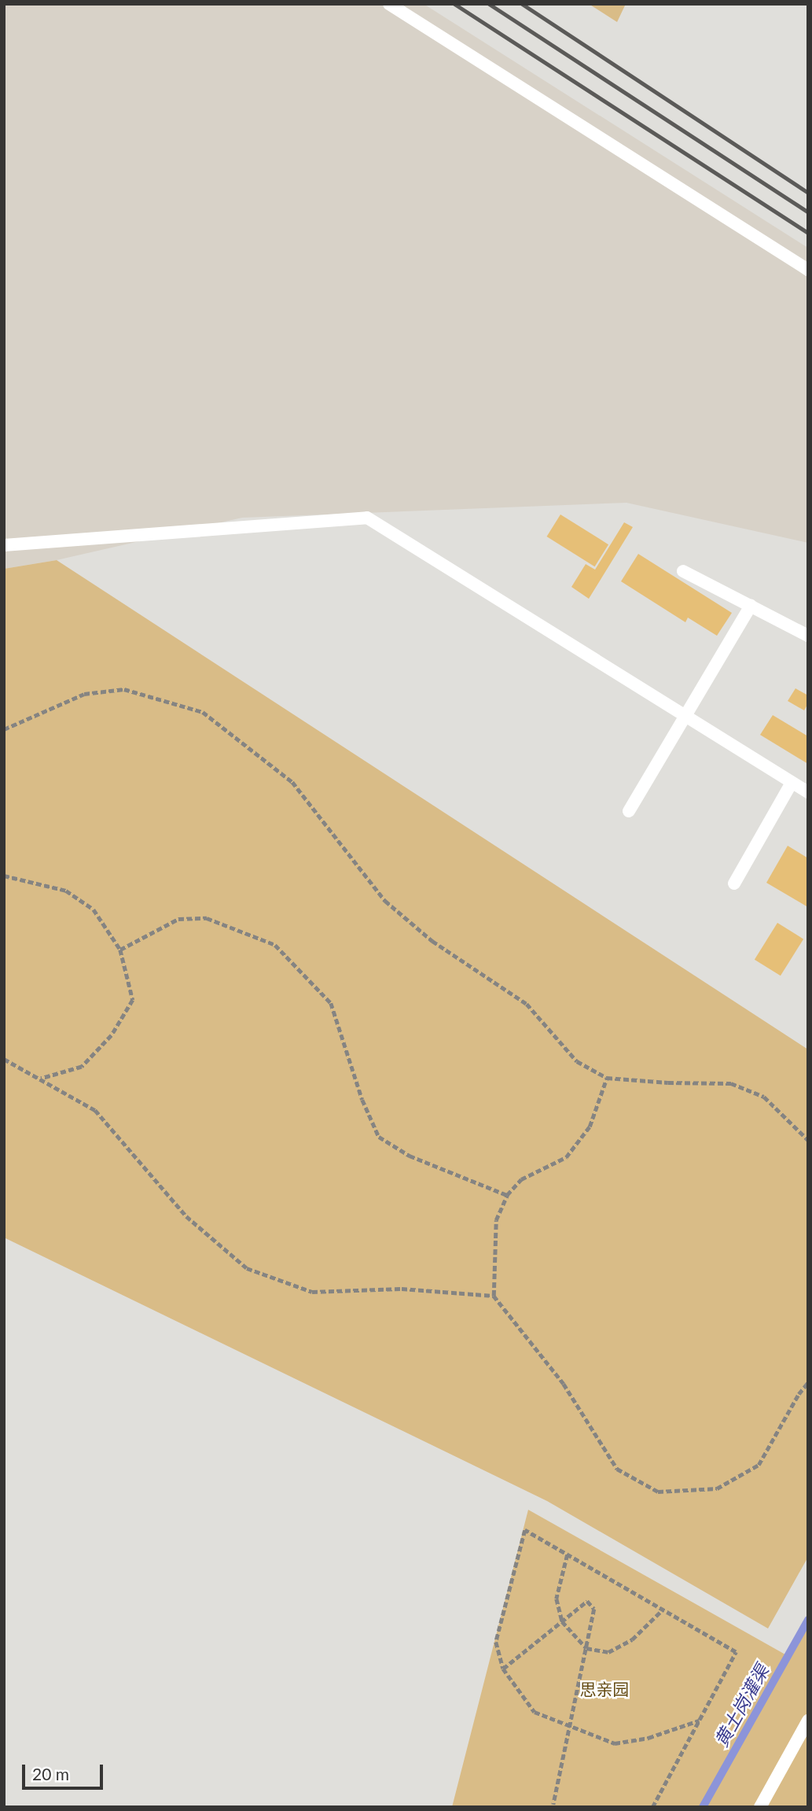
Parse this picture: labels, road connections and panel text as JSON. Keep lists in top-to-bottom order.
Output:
{
  "water": ["黄土岗灌渠"],
  "parks": ["思亲园"],
  "scale_bar": "20 m"
}
